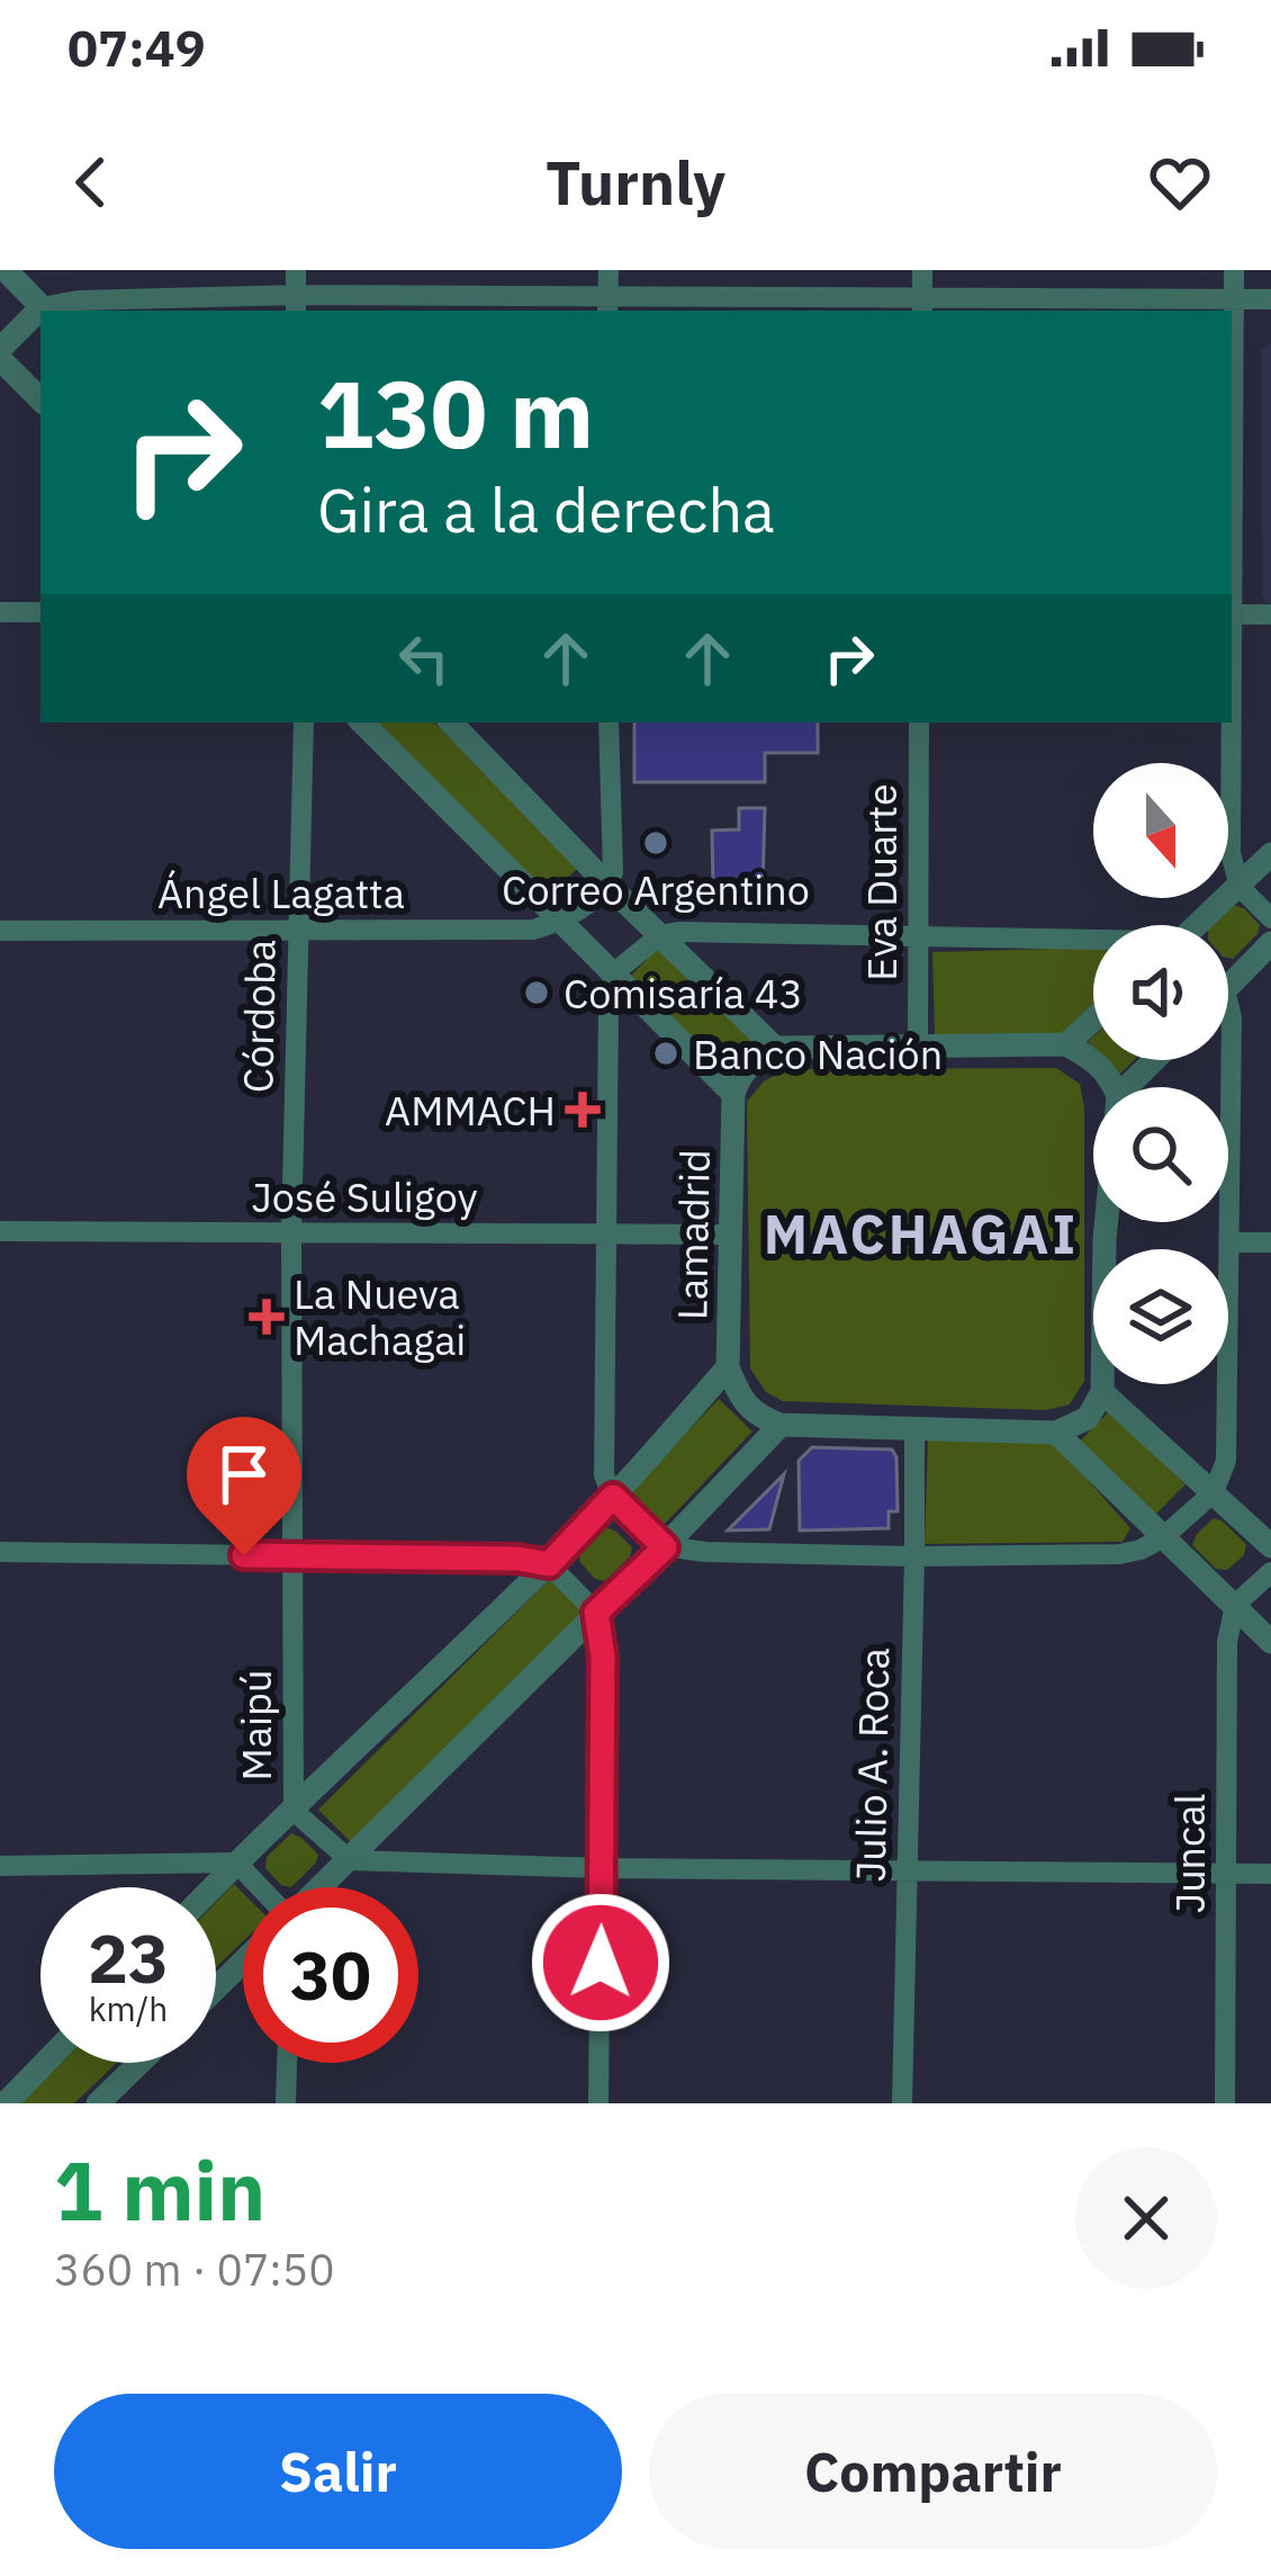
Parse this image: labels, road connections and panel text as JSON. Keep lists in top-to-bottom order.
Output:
{
  "streets": {
    "street": [
      "Eva Duarte",
      "Ángel Lagatta",
      "Córdoba",
      "José Suligoy",
      "Lamadrid",
      "Maipú",
      "Julio A. Roca",
      "Juncal"
    ]
  },
  "crossings": [
    ["Ángel Lagatta", "Córdoba"],
    ["Córdoba", "José Suligoy"],
    ["Córdoba", "Maipú"],
    ["José Suligoy", "Lamadrid"],
    ["José Suligoy", "Maipú"]
  ],
  "districts": ["MACHAGAI"],
  "places": {
    "other": ["Correo Argentino", "Comisaría 43", "Banco Nación"],
    "health": ["AMMACH", "La Nueva Machagai"]
  },
  "north": "bottom",
  "page": {
    "status": "07:49",
    "header": "Turnly",
    "turn": ["130 m", "Gira a la derecha"],
    "speed": "23 km/h",
    "limit": "30",
    "heading": ["1 min", "360 m · 07:50"],
    "buttons": ["Salir", "Compartir"]
  }
}
